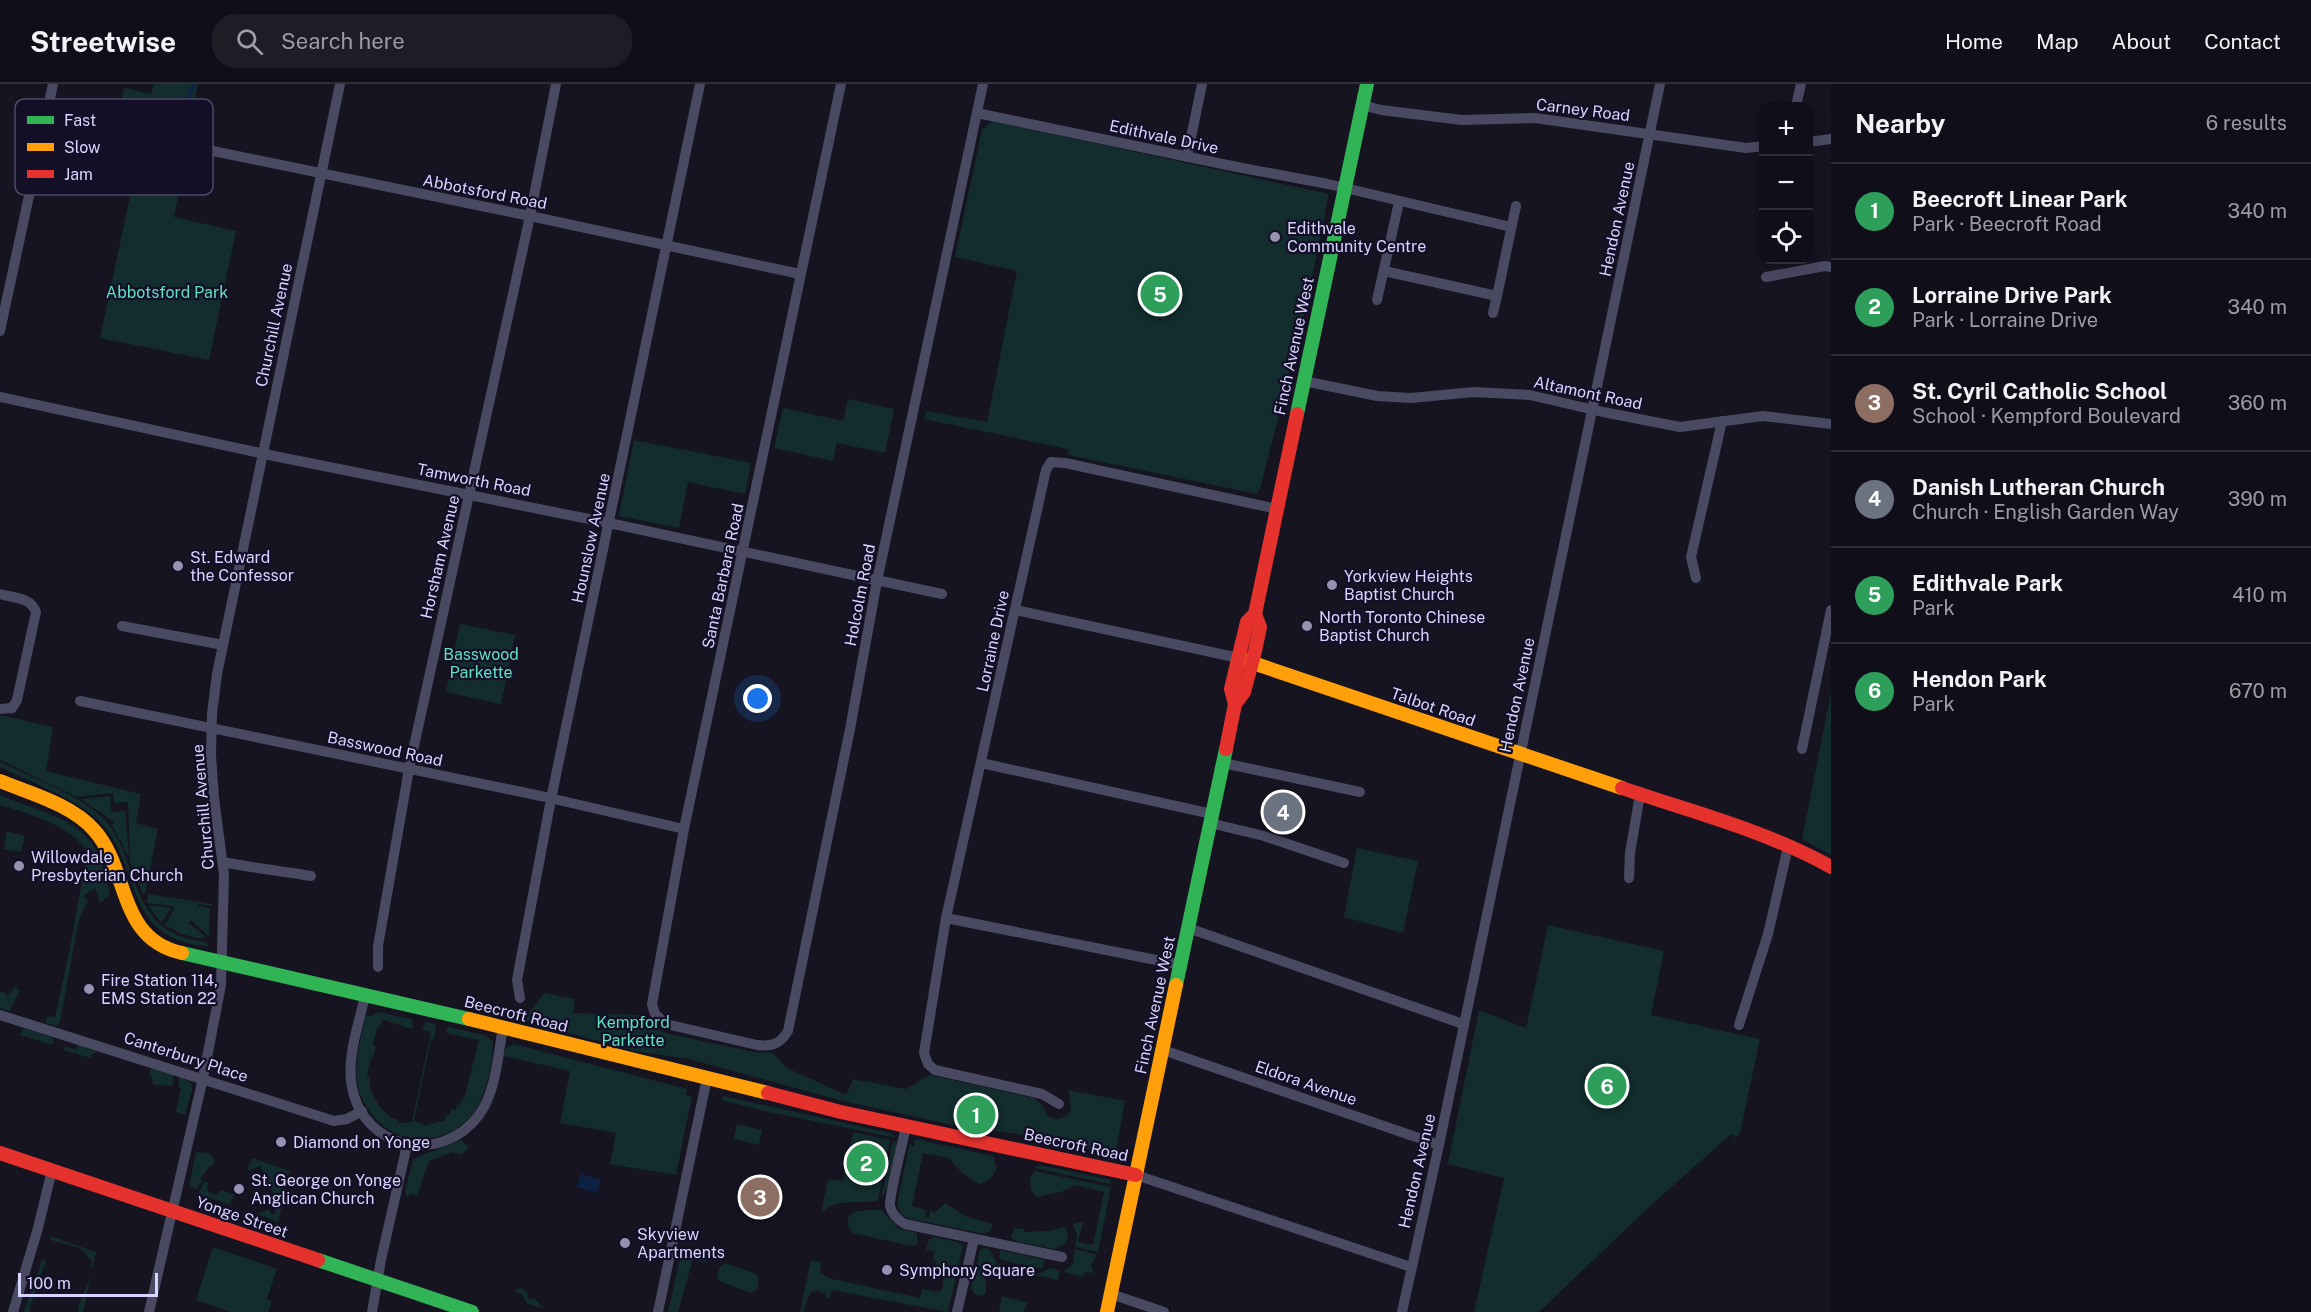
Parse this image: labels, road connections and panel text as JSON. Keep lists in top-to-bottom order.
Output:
{
  "streets": {
    "street": [
      "Carney Road",
      "Edithvale Drive",
      "Abbotsford Road",
      "Hendon Avenue",
      "Churchill Avenue",
      "Finch Avenue West",
      "Altamont Road",
      "Tamworth Road",
      "Hounslow Avenue",
      "Horsham Avenue",
      "Santa Barbara Road",
      "Holcolm Road",
      "Lorraine Drive",
      "Talbot Road",
      "Basswood Road",
      "Beecroft Road",
      "Canterbury Place",
      "Eldora Avenue",
      "Yonge Street"
    ]
  },
  "crossings": [
    ["Carney Road", "Hendon Avenue"],
    ["Carney Road", "Finch Avenue West"],
    ["Edithvale Drive", "Finch Avenue West"],
    ["Edithvale Drive", "Holcolm Road"],
    ["Abbotsford Road", "Churchill Avenue"],
    ["Abbotsford Road", "Hounslow Avenue"],
    ["Abbotsford Road", "Horsham Avenue"],
    ["Abbotsford Road", "Santa Barbara Road"],
    ["Hendon Avenue", "Altamont Road"],
    ["Hendon Avenue", "Talbot Road"],
    ["Hendon Avenue", "Eldora Avenue"],
    ["Churchill Avenue", "Tamworth Road"],
    ["Churchill Avenue", "Basswood Road"],
    ["Churchill Avenue", "Beecroft Road"],
    ["Churchill Avenue", "Canterbury Place"],
    ["Churchill Avenue", "Yonge Street"],
    ["Finch Avenue West", "Altamont Road"],
    ["Finch Avenue West", "Lorraine Drive"],
    ["Finch Avenue West", "Talbot Road"],
    ["Finch Avenue West", "Beecroft Road"],
    ["Finch Avenue West", "Eldora Avenue"],
    ["Tamworth Road", "Hounslow Avenue"],
    ["Tamworth Road", "Horsham Avenue"],
    ["Tamworth Road", "Santa Barbara Road"],
    ["Tamworth Road", "Holcolm Road"],
    ["Hounslow Avenue", "Basswood Road"],
    ["Horsham Avenue", "Basswood Road"],
    ["Santa Barbara Road", "Holcolm Road"],
    ["Santa Barbara Road", "Basswood Road"],
    ["Lorraine Drive", "Talbot Road"],
    ["Beecroft Road", "Canterbury Place"]
  ],
  "parks": ["Abbotsford Park", "Basswood Parkette", "Kempford Parkette"],
  "places": [
    "Edithvale Community Centre",
    "St. Edward the Confessor",
    "Yorkview Heights Baptist Church",
    "North Toronto Chinese Baptist Church",
    "Willowdale Presbyterian Church",
    "Fire Station 114, EMS Station 22",
    "Diamond on Yonge",
    "St. George on Yonge Anglican Church",
    "Skyview Apartments",
    "Symphony Square"
  ],
  "legend": ["Fast", "Slow", "Jam"],
  "scale_bar": "100 m",
  "page": {
    "header": "Streetwise",
    "search": "Search here",
    "nav": [
      "Home",
      "Map",
      "About",
      "Contact"
    ],
    "heading": ["Nearby", "6 results"],
    "map_buttons": ["+", "−"],
    "list": [
      {
        "mark": "1",
        "name": "Beecroft Linear Park",
        "note": "Park · Beecroft Road",
        "value": "340 m"
      },
      {
        "mark": "2",
        "name": "Lorraine Drive Park",
        "note": "Park · Lorraine Drive",
        "value": "340 m"
      },
      {
        "mark": "3",
        "name": "St. Cyril Catholic School",
        "note": "School · Kempford Boulevard",
        "value": "360 m"
      },
      {
        "mark": "4",
        "name": "Danish Lutheran Church",
        "note": "Church · English Garden Way",
        "value": "390 m"
      },
      {
        "mark": "5",
        "name": "Edithvale Park",
        "note": "Park",
        "value": "410 m"
      },
      {
        "mark": "6",
        "name": "Hendon Park",
        "note": "Park",
        "value": "670 m"
      }
    ],
    "pins": [
      "5",
      "4",
      "6",
      "1",
      "2",
      "3"
    ],
    "scale": "100 m"
  }
}
